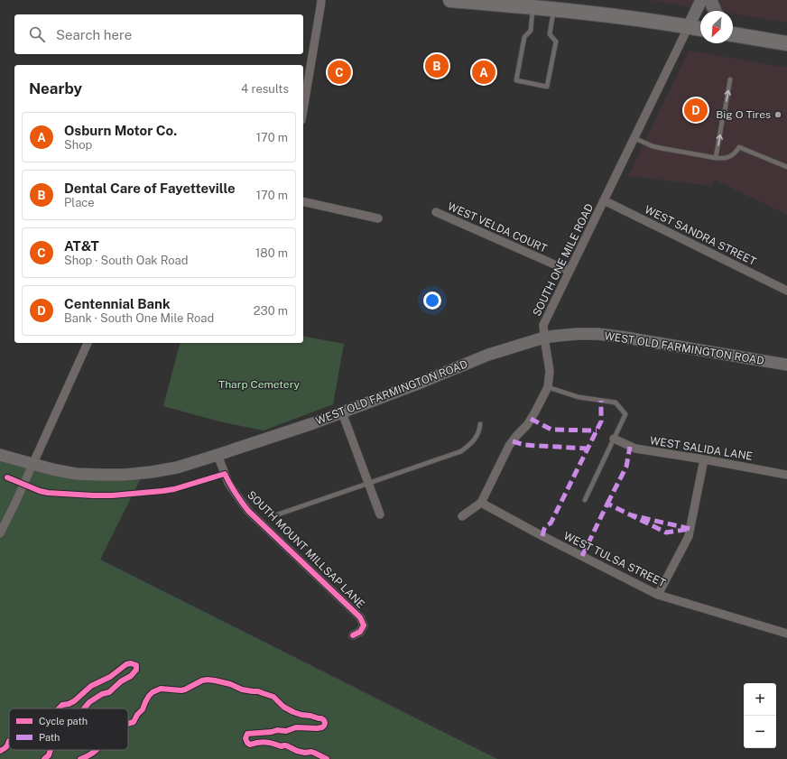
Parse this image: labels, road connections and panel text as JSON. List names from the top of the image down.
{
  "streets": {
    "street": [
      "WEST VELDA COURT",
      "WEST SANDRA STREET",
      "SOUTH ONE MILE ROAD",
      "WEST OLD FARMINGTON ROAD",
      "WEST SALIDA LANE",
      "SOUTH MOUNT MILLSAP LANE",
      "WEST TULSA STREET"
    ]
  },
  "crossings": [
    ["WEST VELDA COURT", "SOUTH ONE MILE ROAD"],
    ["WEST SANDRA STREET", "SOUTH ONE MILE ROAD"],
    ["SOUTH ONE MILE ROAD", "WEST OLD FARMINGTON ROAD"],
    ["SOUTH ONE MILE ROAD", "WEST TULSA STREET"],
    ["WEST OLD FARMINGTON ROAD", "SOUTH MOUNT MILLSAP LANE"]
  ],
  "parks": ["Tharp Cemetery"],
  "places": ["Big O Tires"],
  "legend": ["Cycle path", "Path"],
  "north": "bottom left",
  "page": {
    "search": "Search here",
    "pins": [
      "B",
      "A",
      "C",
      "D"
    ],
    "heading": ["Nearby", "4 results"],
    "list": [
      {
        "mark": "A",
        "name": "Osburn Motor Co.",
        "note": "Shop",
        "value": "170 m"
      },
      {
        "mark": "B",
        "name": "Dental Care of Fayetteville",
        "note": "Place",
        "value": "170 m"
      },
      {
        "mark": "C",
        "name": "AT&T",
        "note": "Shop · South Oak Road",
        "value": "180 m"
      },
      {
        "mark": "D",
        "name": "Centennial Bank",
        "note": "Bank · South One Mile Road",
        "value": "230 m"
      }
    ],
    "map_buttons": ["+", "−"]
  }
}
